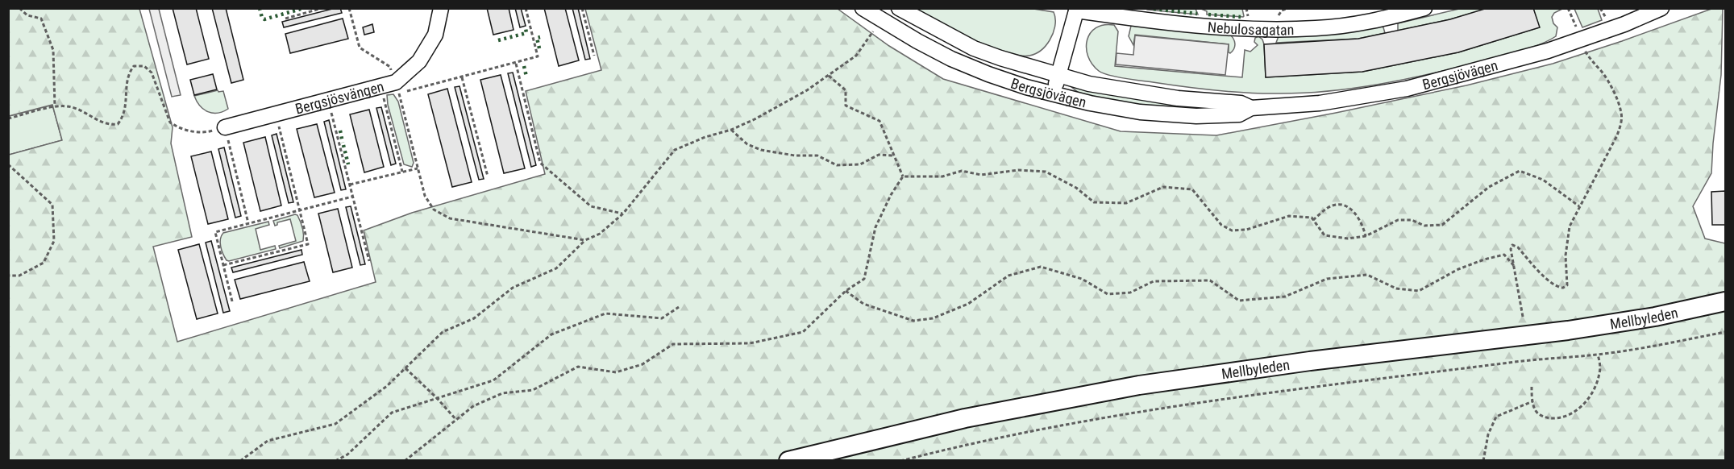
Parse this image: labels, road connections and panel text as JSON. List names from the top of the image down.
{
  "streets": {
    "main road": ["Mellbyleden"],
    "street": ["Nebulosagatan", "Bergsjövägen", "Bergsjösvängen"]
  }
}
